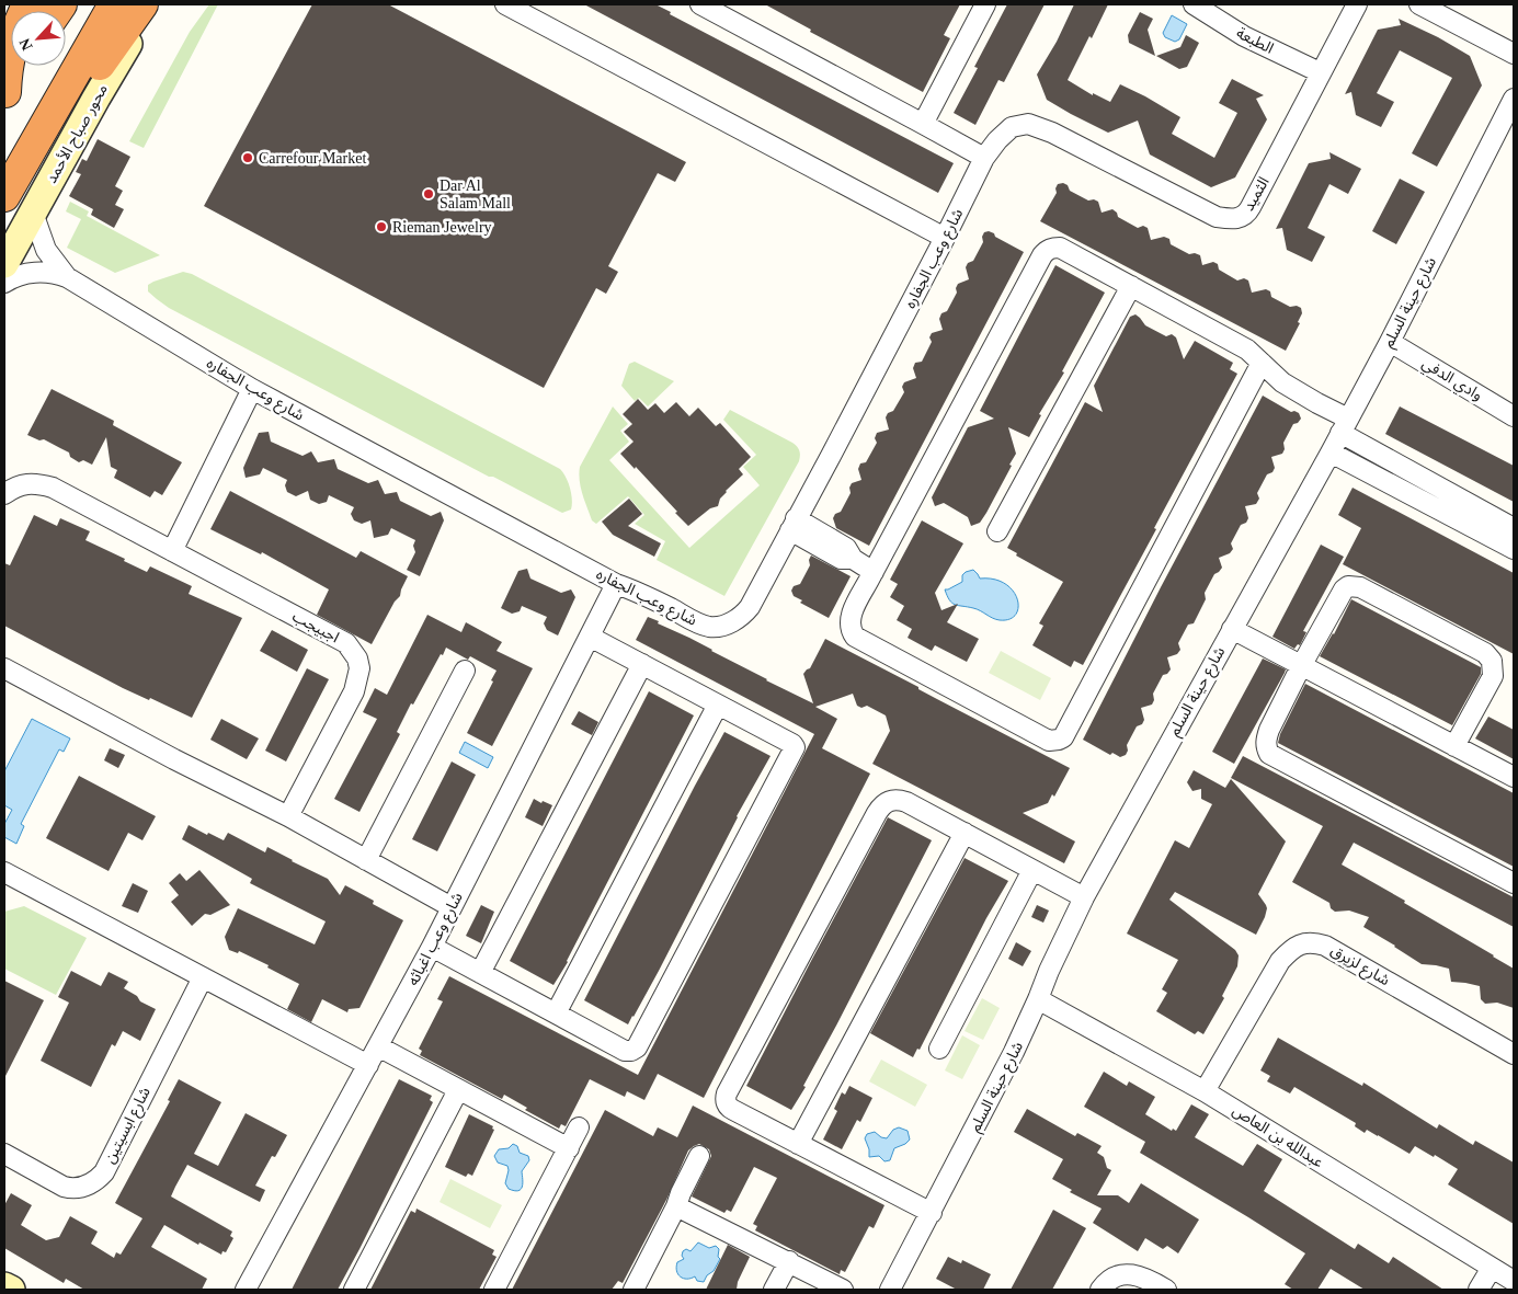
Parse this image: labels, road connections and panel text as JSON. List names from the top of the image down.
{
  "streets": {
    "highway": ["محور صباح الأحمد"],
    "street": [
      "الطبعة",
      "الثميد",
      "شارع وعب الجفاره",
      "شارع حينة السلم",
      "وادي الدفي",
      "اجبيجب",
      "شارع وعب اغباثه",
      "شارع لزيرق",
      "شارع ابسيتين",
      "عبدالله بن العاص"
    ]
  },
  "crossings": [
    ["الطبعة", "الثميد"],
    ["محور صباح الأحمد", "شارع وعب الجفاره"],
    ["الثميد", "شارع وعب الجفاره"],
    ["شارع وعب الجفاره", "شارع وعب اغباثه"],
    ["شارع حينة السلم", "وادي الدفي"],
    ["شارع حينة السلم", "عبدالله بن العاص"],
    ["شارع لزيرق", "عبدالله بن العاص"]
  ],
  "places": ["Carrefour Market", "Dar Al Salam Mall", "Rieman Jewelry"],
  "north": "bottom left"
}
